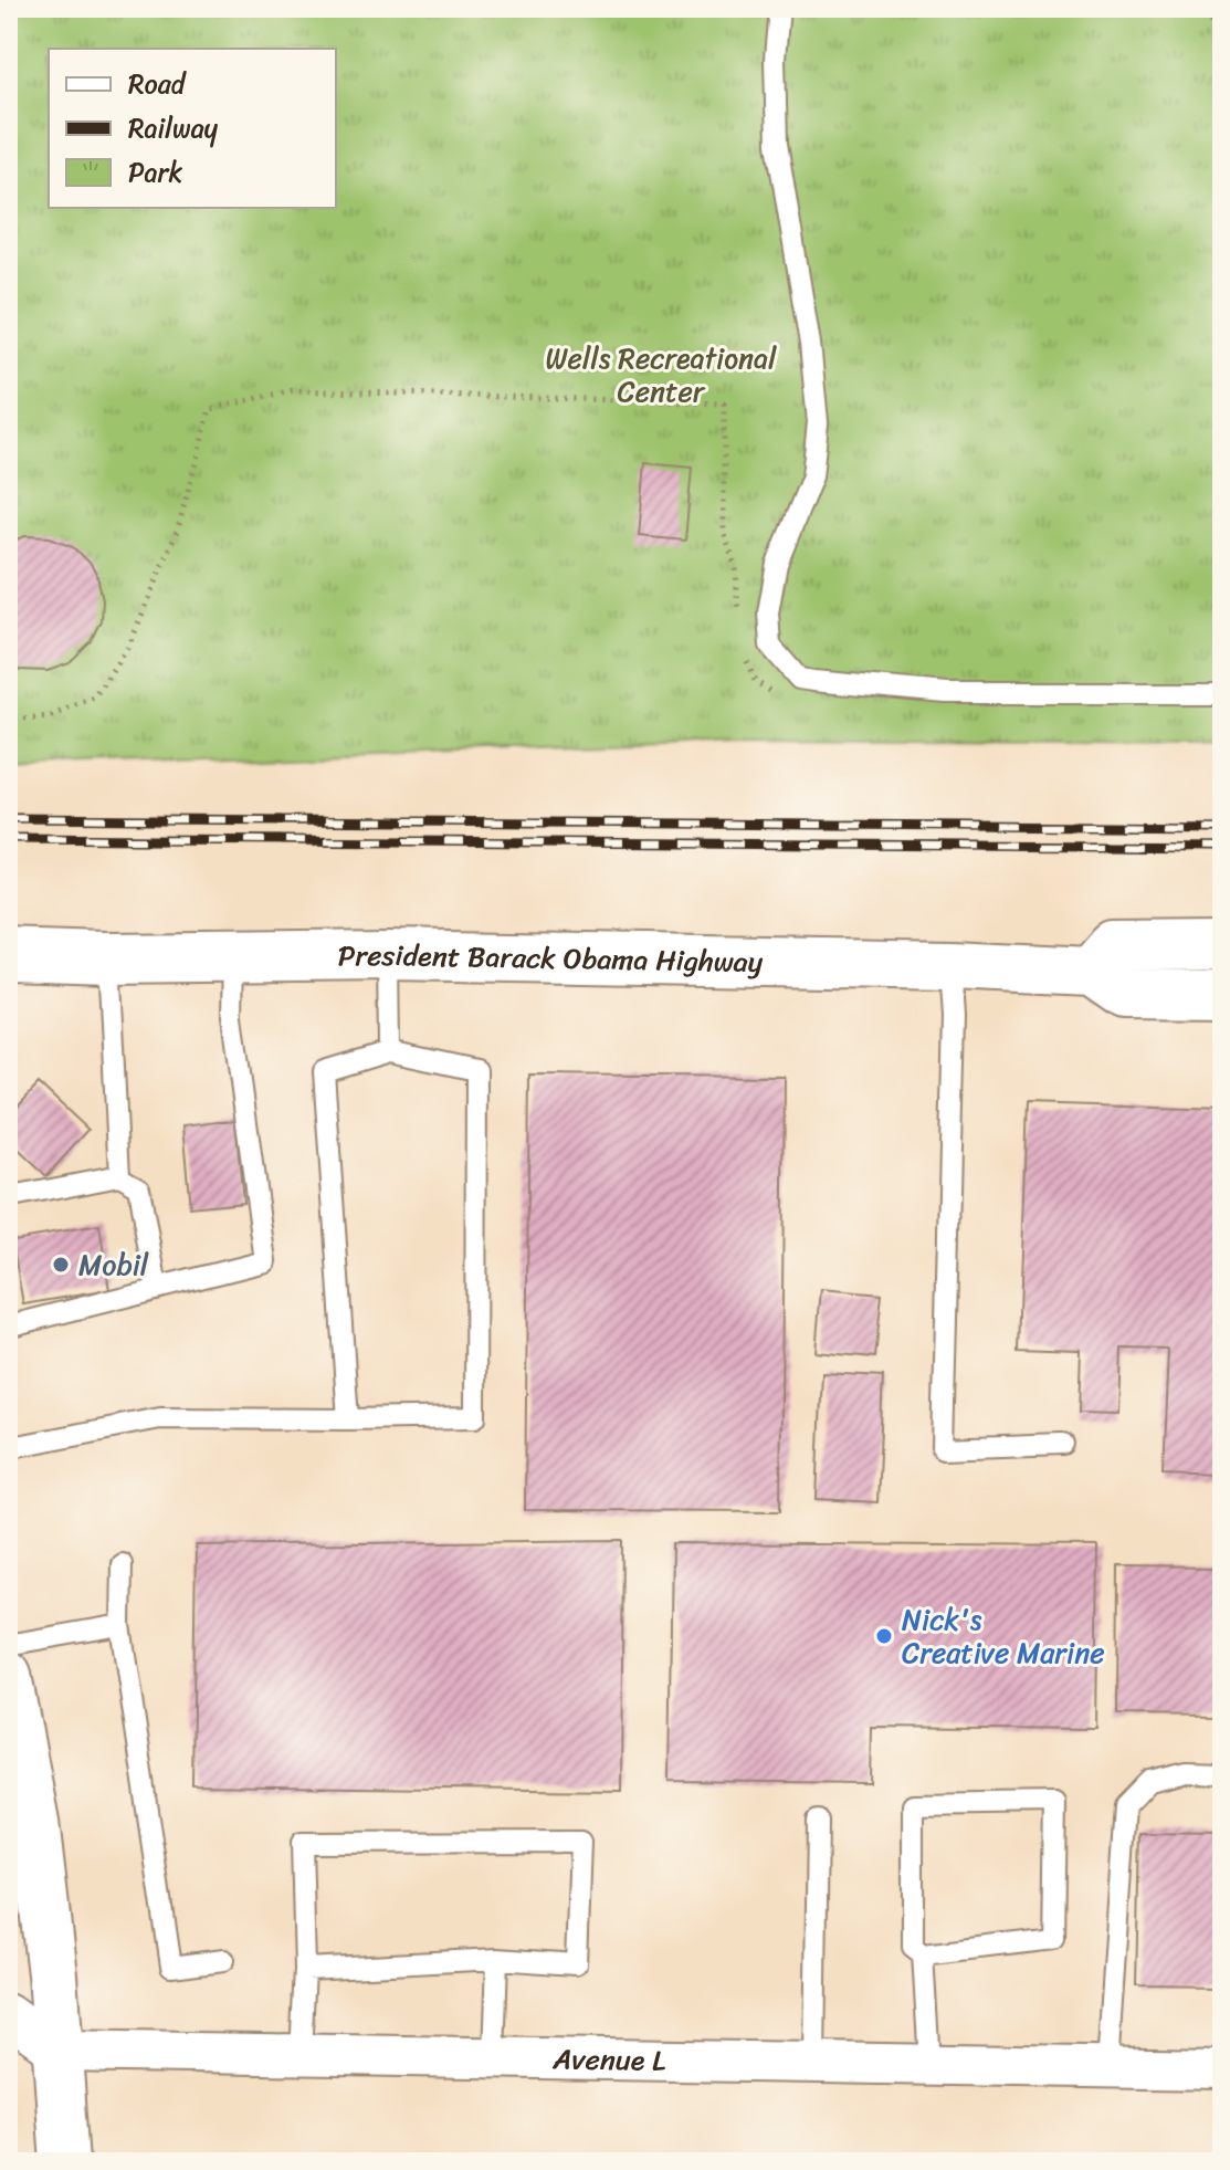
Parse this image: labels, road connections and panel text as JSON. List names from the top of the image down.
{
  "streets": {
    "main road": ["President Barack Obama Highway"],
    "street": ["Avenue L"]
  },
  "parks": ["Wells Recreational Center"],
  "places": ["Mobil", "Nick's Creative Marine"],
  "legend": ["Road", "Railway", "Park"]
}
